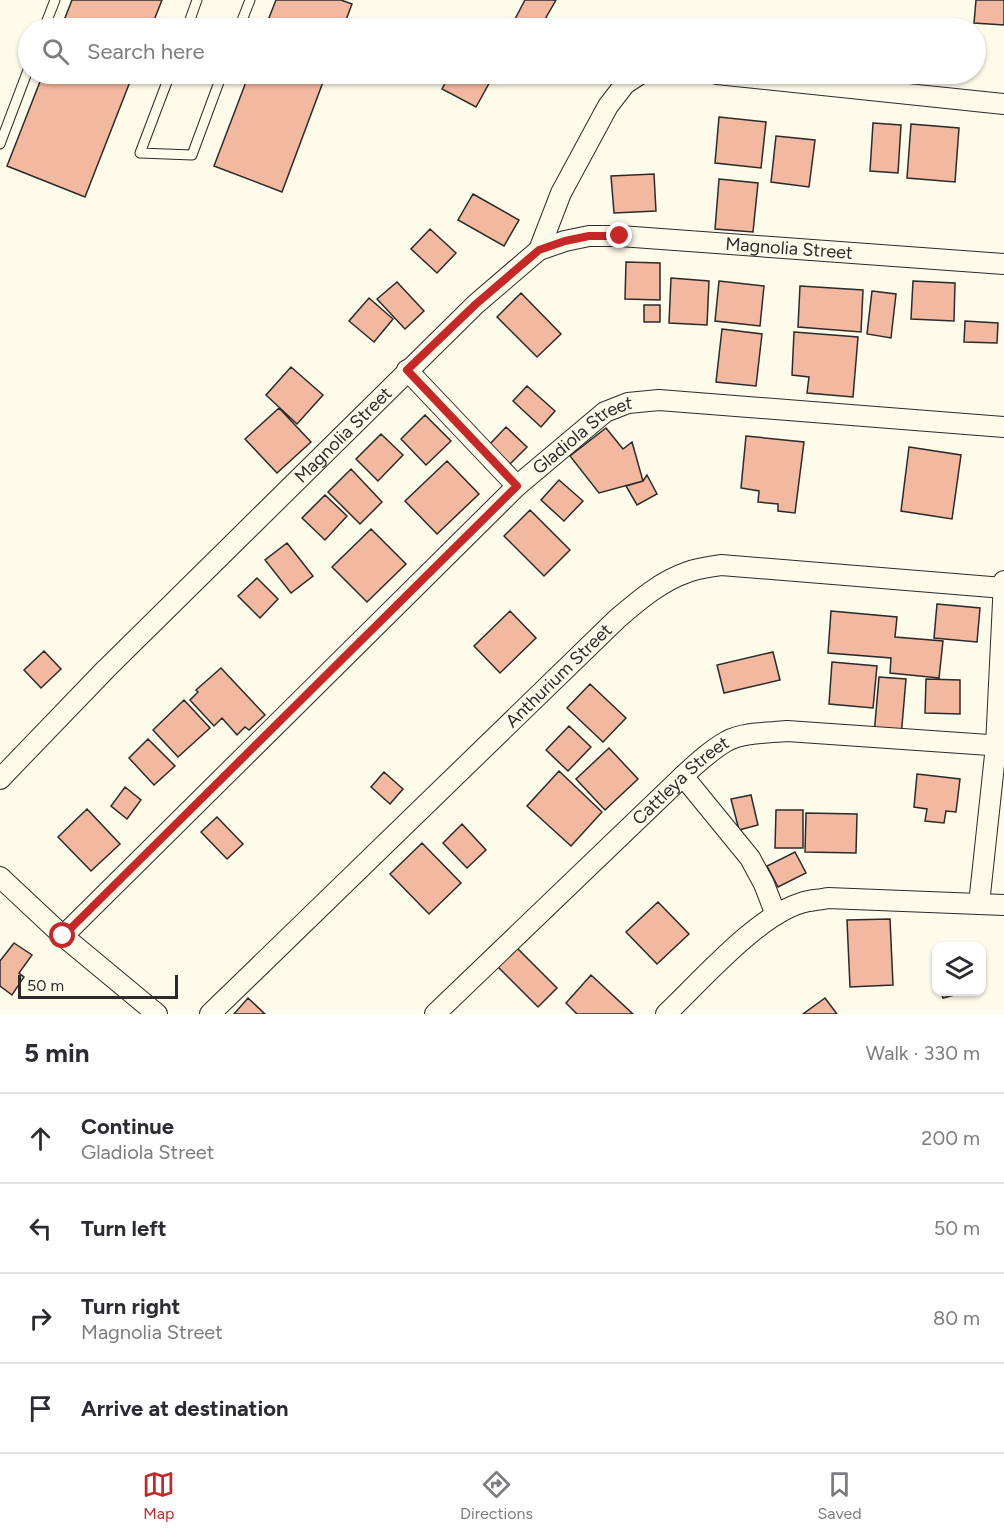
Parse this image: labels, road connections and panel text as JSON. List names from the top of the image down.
{
  "streets": {
    "street": [
      "Magnolia Street",
      "Gladiola Street",
      "Anthurium Street",
      "Cattleya Street"
    ]
  },
  "scale_bar": "50 m",
  "page": {
    "search": "Search here",
    "scale": "50 m",
    "heading": ["5 min", "Walk · 330 m"],
    "list": [
      ["Continue", "Gladiola Street", "200 m"],
      ["Turn left", "50 m"],
      ["Turn right", "Magnolia Street", "80 m"],
      "Arrive at destination"
    ],
    "nav": ["Map", "Directions", "Saved"]
  }
}
